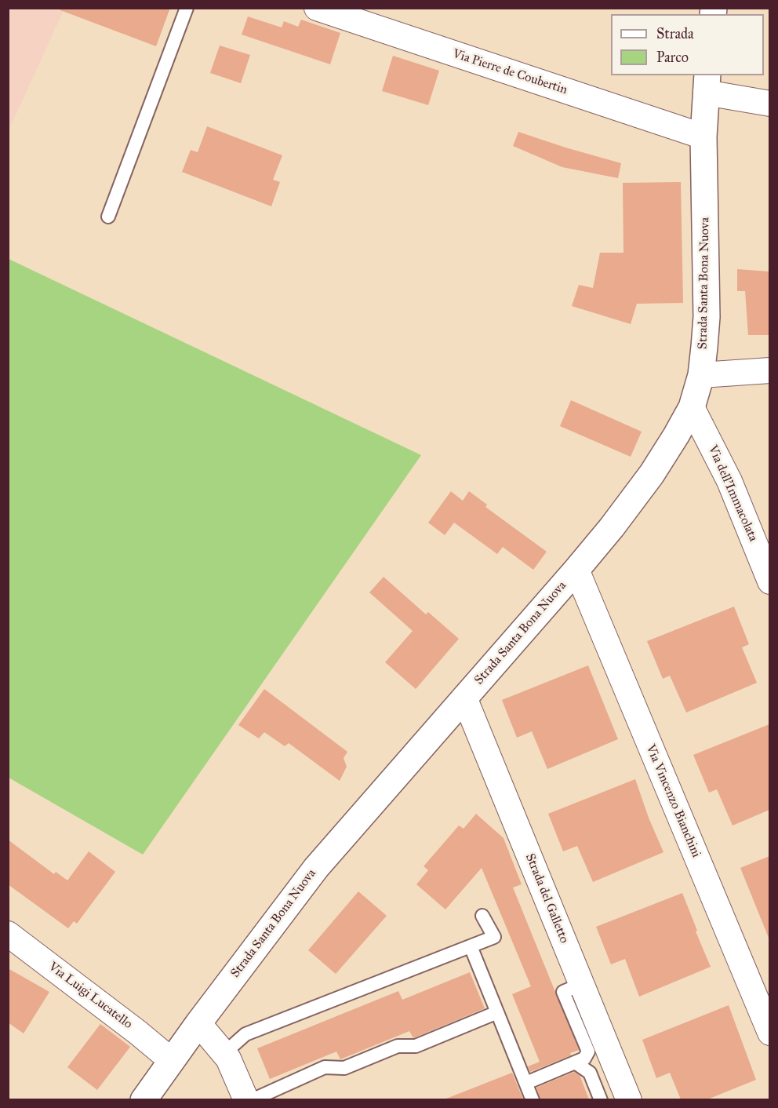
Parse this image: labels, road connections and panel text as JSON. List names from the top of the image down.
{
  "streets": {
    "street": [
      "Via Pierre de Coubertin",
      "Strada Santa Bona Nuova",
      "Via dell'Immacolata",
      "Via Vincenzo Bianchini",
      "Strada del Galletto",
      "Via Luigi Lucatello"
    ]
  },
  "crossings": [
    ["Via Pierre de Coubertin", "Strada Santa Bona Nuova"],
    ["Strada Santa Bona Nuova", "Via dell'Immacolata"],
    ["Strada Santa Bona Nuova", "Via Vincenzo Bianchini"],
    ["Strada Santa Bona Nuova", "Strada del Galletto"],
    ["Strada Santa Bona Nuova", "Via Luigi Lucatello"]
  ],
  "legend": ["Strada", "Parco"]
}
